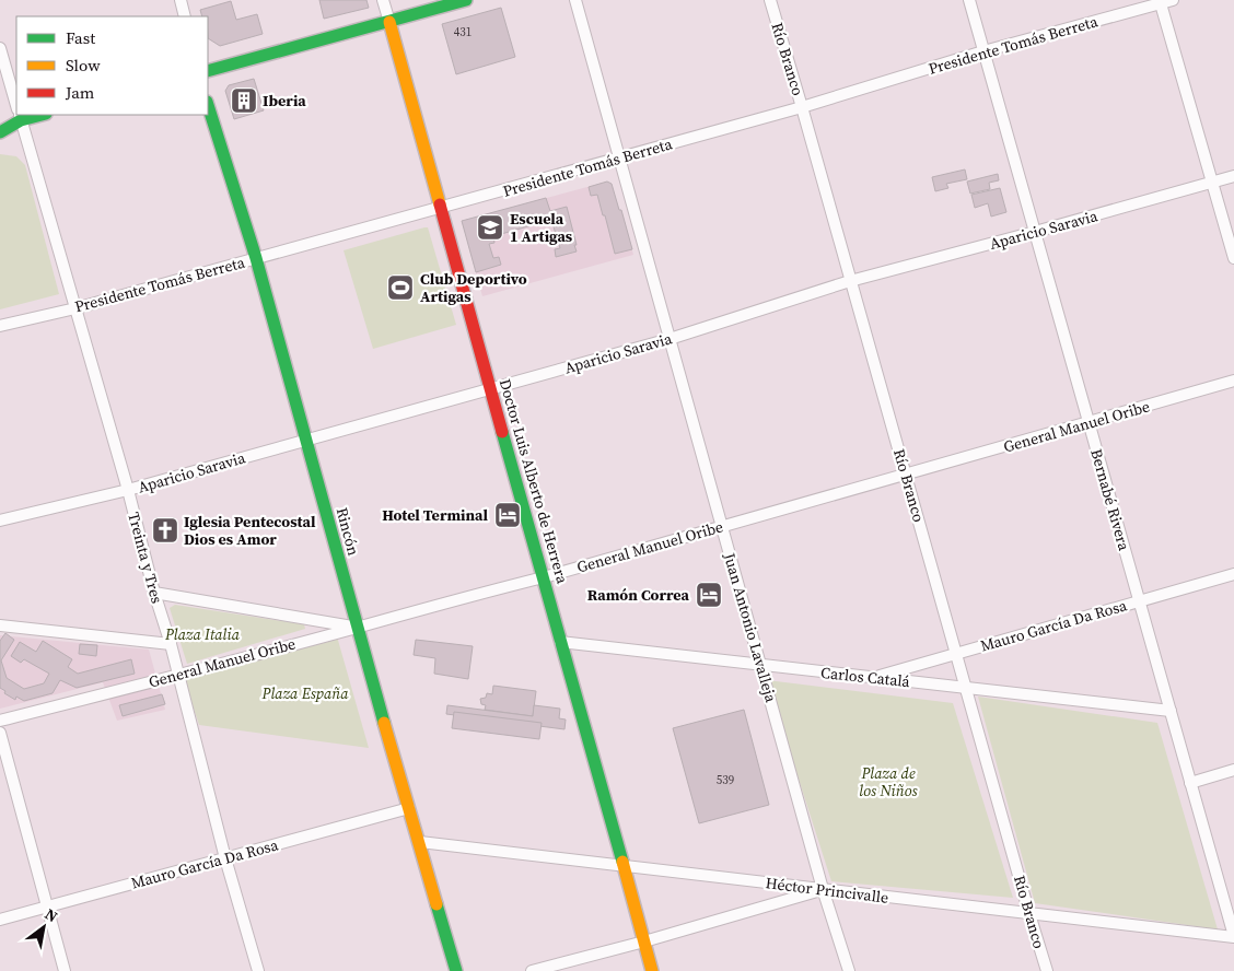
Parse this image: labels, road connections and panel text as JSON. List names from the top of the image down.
{
  "streets": {
    "main road": ["Doctor Luis Alberto de Herrera", "Rincón"],
    "street": [
      "Presidente Tomás Berreta",
      "Río Branco",
      "Aparicio Saravia",
      "General Manuel Oribe",
      "Bernabé Rivera",
      "Treinta y Tres",
      "Mauro García Da Rosa",
      "Juan Antonio Lavalleja",
      "Carlos Catalá",
      "Héctor Princivalle"
    ]
  },
  "crossings": [
    ["Presidente Tomás Berreta", "Río Branco"],
    ["Presidente Tomás Berreta", "Doctor Luis Alberto de Herrera"],
    ["Presidente Tomás Berreta", "Bernabé Rivera"],
    ["Presidente Tomás Berreta", "Rincón"],
    ["Presidente Tomás Berreta", "Treinta y Tres"],
    ["Presidente Tomás Berreta", "Juan Antonio Lavalleja"],
    ["Río Branco", "Aparicio Saravia"],
    ["Río Branco", "General Manuel Oribe"],
    ["Río Branco", "Mauro García Da Rosa"],
    ["Río Branco", "Carlos Catalá"],
    ["Río Branco", "Héctor Princivalle"],
    ["Aparicio Saravia", "Doctor Luis Alberto de Herrera"],
    ["Aparicio Saravia", "Bernabé Rivera"],
    ["Aparicio Saravia", "Rincón"],
    ["Aparicio Saravia", "Treinta y Tres"],
    ["Aparicio Saravia", "Juan Antonio Lavalleja"],
    ["General Manuel Oribe", "Doctor Luis Alberto de Herrera"],
    ["General Manuel Oribe", "Bernabé Rivera"],
    ["General Manuel Oribe", "Rincón"],
    ["General Manuel Oribe", "Treinta y Tres"],
    ["General Manuel Oribe", "Juan Antonio Lavalleja"],
    ["Doctor Luis Alberto de Herrera", "Carlos Catalá"],
    ["Doctor Luis Alberto de Herrera", "Héctor Princivalle"],
    ["Bernabé Rivera", "Mauro García Da Rosa"],
    ["Bernabé Rivera", "Carlos Catalá"],
    ["Bernabé Rivera", "Héctor Princivalle"],
    ["Rincón", "Mauro García Da Rosa"],
    ["Rincón", "Héctor Princivalle"],
    ["Treinta y Tres", "Mauro García Da Rosa"],
    ["Mauro García Da Rosa", "Carlos Catalá"],
    ["Juan Antonio Lavalleja", "Carlos Catalá"],
    ["Juan Antonio Lavalleja", "Héctor Princivalle"]
  ],
  "parks": ["Plaza Italia", "Plaza España", "Plaza de los Niños"],
  "places": {
    "building": ["Iberia"],
    "school or university": ["Escuela 1 Artigas"],
    "sports": ["Club Deportivo Artigas"],
    "hotel": ["Hotel Terminal", "Ramón Correa"],
    "church": ["Iglesia Pentecostal Dios es Amor"]
  },
  "house_numbers": ["431", "539"],
  "legend": ["Fast", "Slow", "Jam"],
  "north": "top right"
}
